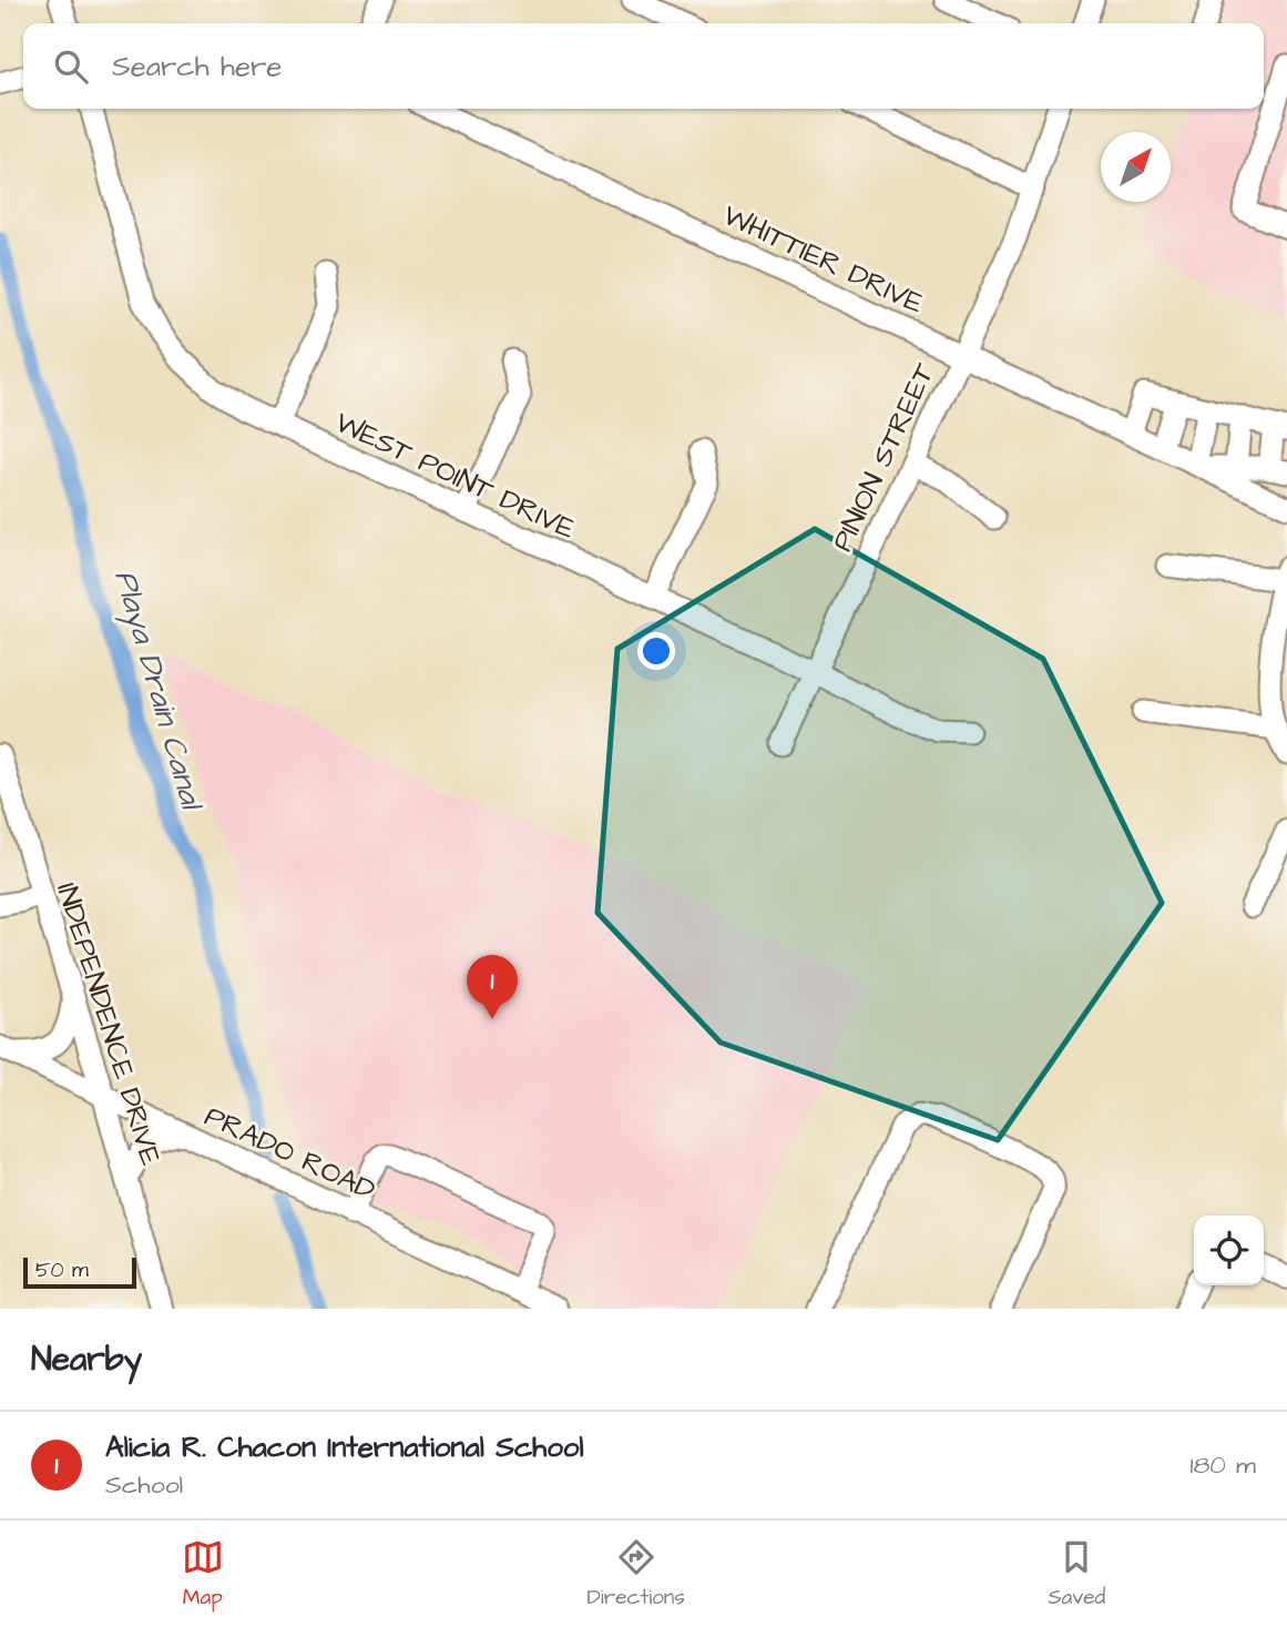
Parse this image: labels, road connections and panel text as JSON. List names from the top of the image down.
{
  "streets": {
    "street": [
      "WHITTIER DRIVE",
      "PINION STREET",
      "WEST POINT DRIVE",
      "INDEPENDENCE DRIVE",
      "PRADO ROAD"
    ]
  },
  "crossings": [
    ["WHITTIER DRIVE", "PINION STREET"],
    ["PINION STREET", "WEST POINT DRIVE"],
    ["INDEPENDENCE DRIVE", "PRADO ROAD"]
  ],
  "water": ["Playa Drain Canal"],
  "scale_bar": "50 m",
  "north": "top right",
  "page": {
    "search": "Search here",
    "pins": "1",
    "scale": "50 m",
    "heading": "Nearby",
    "list": [
      {
        "mark": "1",
        "name": "Alicia R. Chacon International School",
        "note": "School",
        "value": "180 m"
      }
    ],
    "nav": ["Map", "Directions", "Saved"]
  }
}
